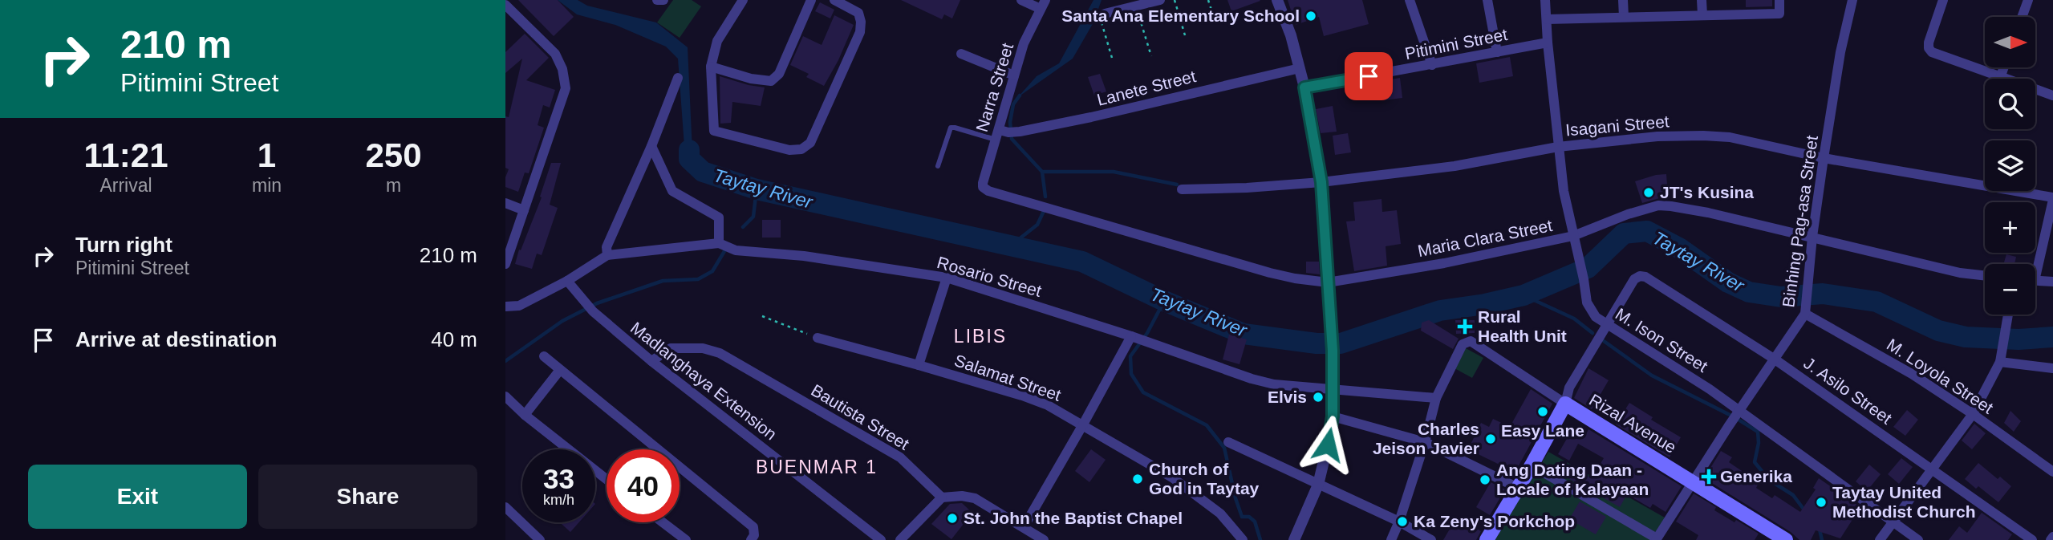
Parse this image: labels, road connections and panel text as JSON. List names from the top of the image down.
{
  "streets": {
    "main road": ["Rizal Avenue"],
    "street": [
      "Pitimini Street",
      "Narra Street",
      "Lanete Street",
      "Isagani Street",
      "Binhing Pag-asa Street",
      "Maria Clara Street",
      "Rosario Street",
      "M. Ison Street",
      "M. Loyola Street",
      "Salamat Street",
      "Madlanghaya Extension",
      "J. Asilo Street",
      "Bautista Street"
    ]
  },
  "crossings": [
    ["Pitimini Street", "M. Ison Street"],
    ["Narra Street", "Lanete Street"],
    ["Narra Street", "Maria Clara Street"],
    ["Isagani Street", "Binhing Pag-asa Street"],
    ["Isagani Street", "M. Ison Street"],
    ["Binhing Pag-asa Street", "Maria Clara Street"],
    ["Binhing Pag-asa Street", "M. Ison Street"],
    ["Binhing Pag-asa Street", "M. Loyola Street"],
    ["Binhing Pag-asa Street", "J. Asilo Street"],
    ["Binhing Pag-asa Street", "Rizal Avenue"],
    ["Maria Clara Street", "M. Ison Street"],
    ["Rosario Street", "Madlanghaya Extension"],
    ["M. Ison Street", "J. Asilo Street"],
    ["Madlanghaya Extension", "Bautista Street"]
  ],
  "districts": ["LIBIS", "BUENMAR 1"],
  "water": ["Taytay River"],
  "places": {
    "other": [
      "Santa Ana Elementary School",
      "JT's Kusina",
      "Elvis",
      "Easy Lane",
      "Charles Jeison Javier",
      "Church of God in Taytay",
      "Ang Dating Daan - Locale of Kalayaan",
      "Taytay United Methodist Church",
      "St. John the Baptist Chapel",
      "Ka Zeny's Porkchop"
    ],
    "health": ["Rural Health Unit", "Generika"]
  },
  "north": "right",
  "page": {
    "turn": ["210 m", "Pitimini Street"],
    "map_buttons": ["+", "−"],
    "eta": [
      "11:21",
      "Arrival",
      "1",
      "min",
      "250",
      "m"
    ],
    "list": [
      {
        "name": "Turn right",
        "note": "Pitimini Street",
        "value": "210 m"
      },
      {
        "name": "Arrive at destination",
        "value": "40 m"
      }
    ],
    "speed": "33 km/h",
    "limit": "40",
    "buttons": ["Exit", "Share"]
  }
}
